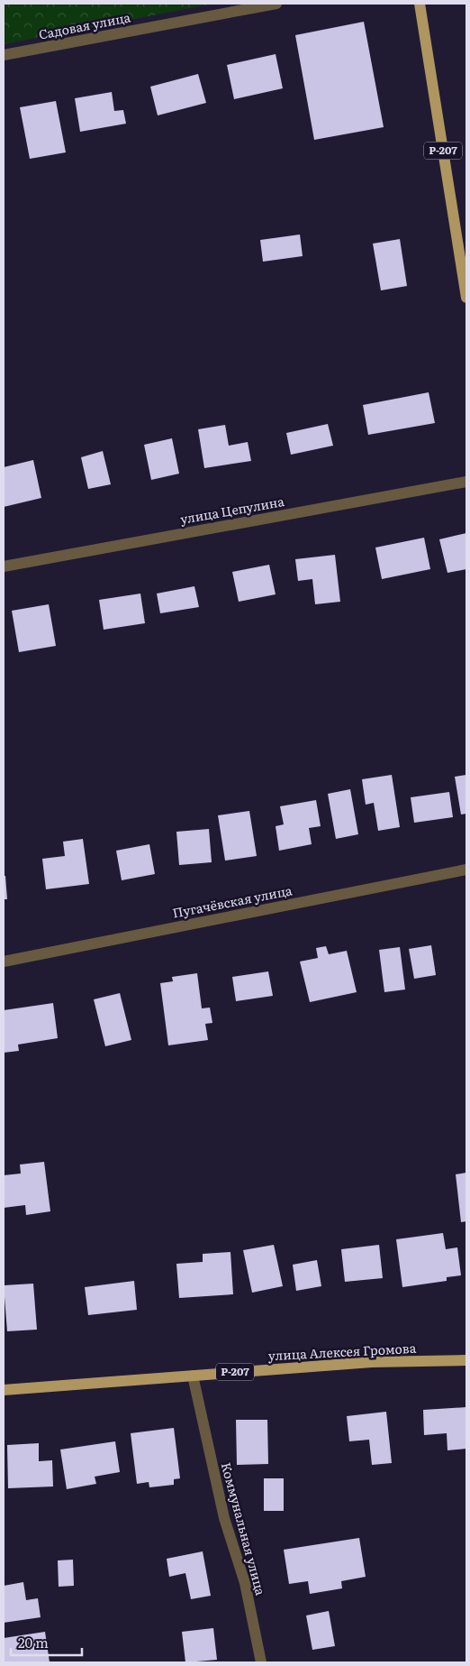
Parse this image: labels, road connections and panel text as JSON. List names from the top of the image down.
{
  "streets": {
    "main road": ["Р-207", "улица Алексея Громова"],
    "street": [
      "Садовая улица",
      "улица Цепулина",
      "Пугачёвская улица",
      "Коммунальная улица"
    ]
  },
  "crossings": [
    ["улица Алексея Громова", "Коммунальная улица"]
  ],
  "scale_bar": "20 m"
}
